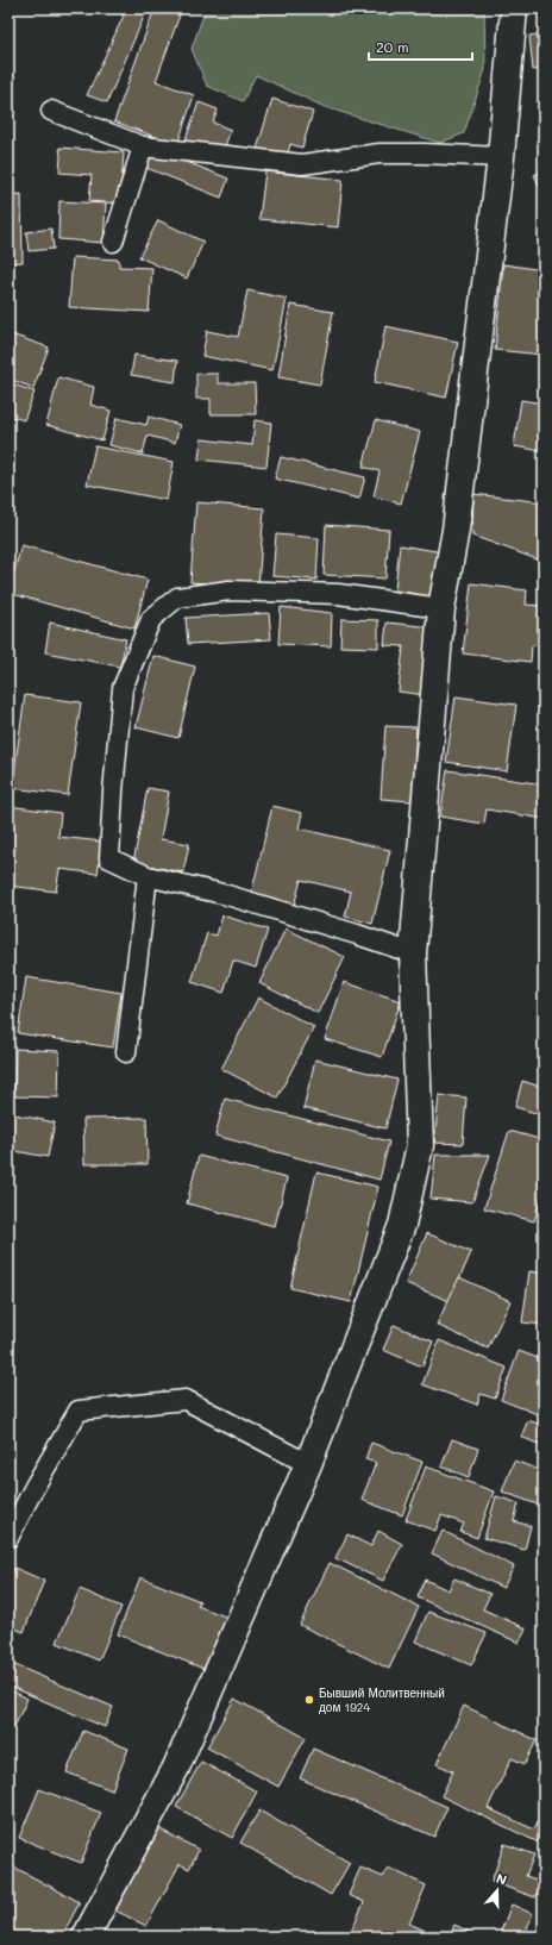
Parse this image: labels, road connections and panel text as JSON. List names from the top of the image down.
{
  "places": ["Бывший Молитвенный дом 1924"],
  "scale_bar": "20 m",
  "north": "top"
}
